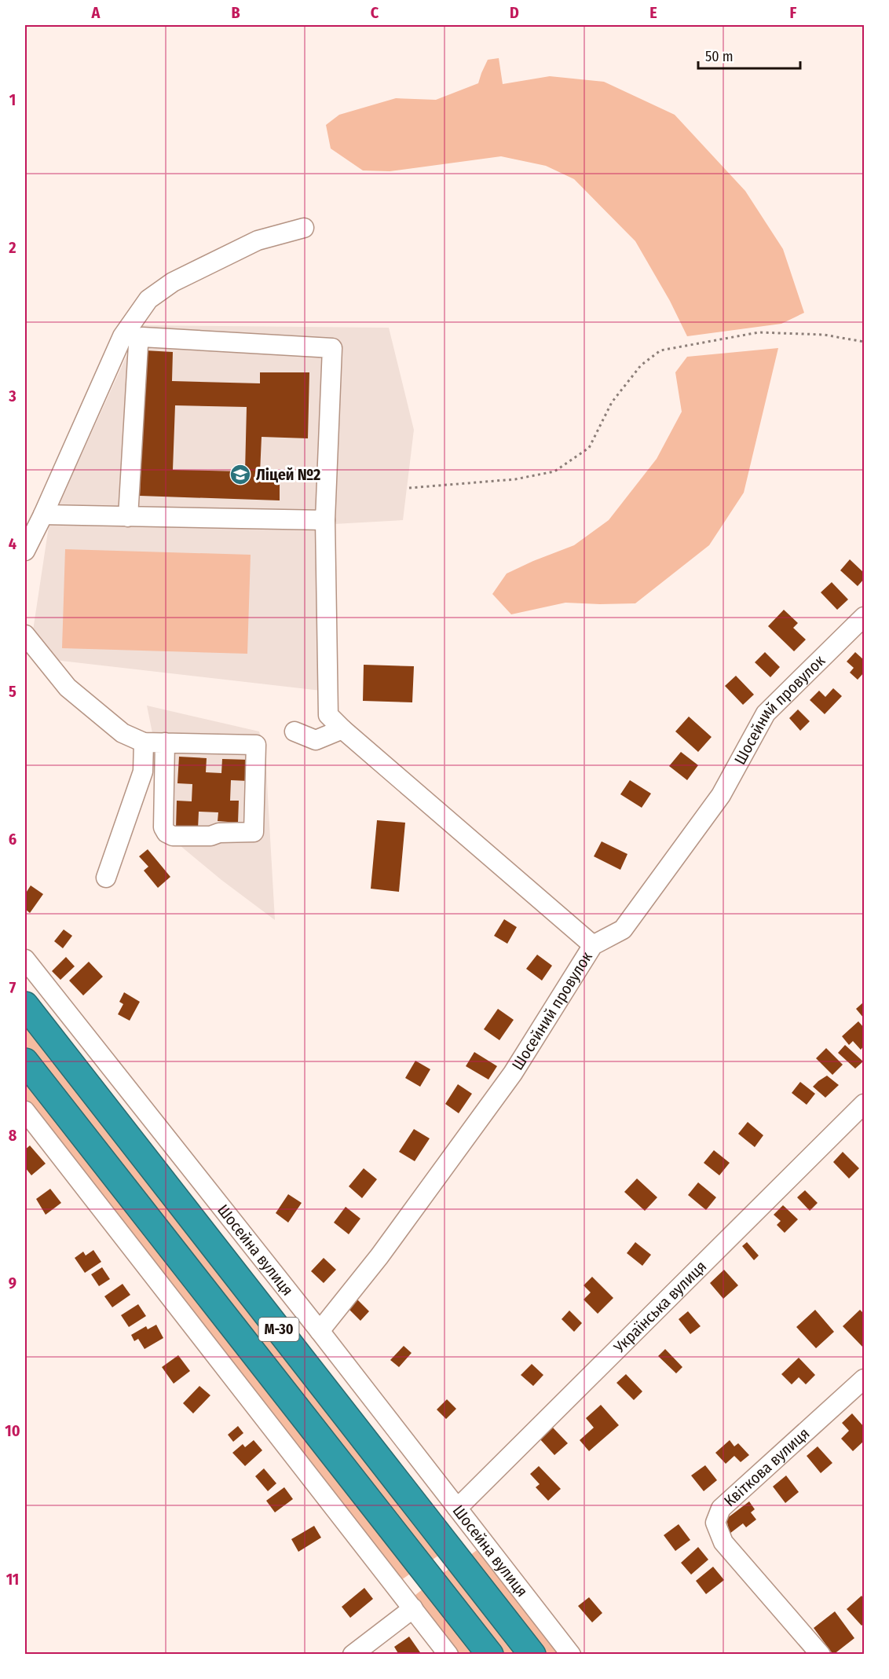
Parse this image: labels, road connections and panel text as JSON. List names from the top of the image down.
{
  "streets": {
    "highway": ["М-30"],
    "street": [
      "Шосейний провулок",
      "Шосейна вулиця",
      "Українська вулиця",
      "Квіткова вулиця"
    ]
  },
  "crossings": [
    ["Шосейний провулок", "Шосейна вулиця"],
    ["Шосейна вулиця", "Українська вулиця"]
  ],
  "places": {
    "school or university": ["Ліцей №2"]
  },
  "scale_bar": "50 m",
  "grid": {
    "columns": [
      "A",
      "B",
      "C",
      "D",
      "E",
      "F"
    ],
    "rows": [
      "1",
      "2",
      "3",
      "4",
      "5",
      "6",
      "7",
      "8",
      "9",
      "10",
      "11"
    ]
  }
}
